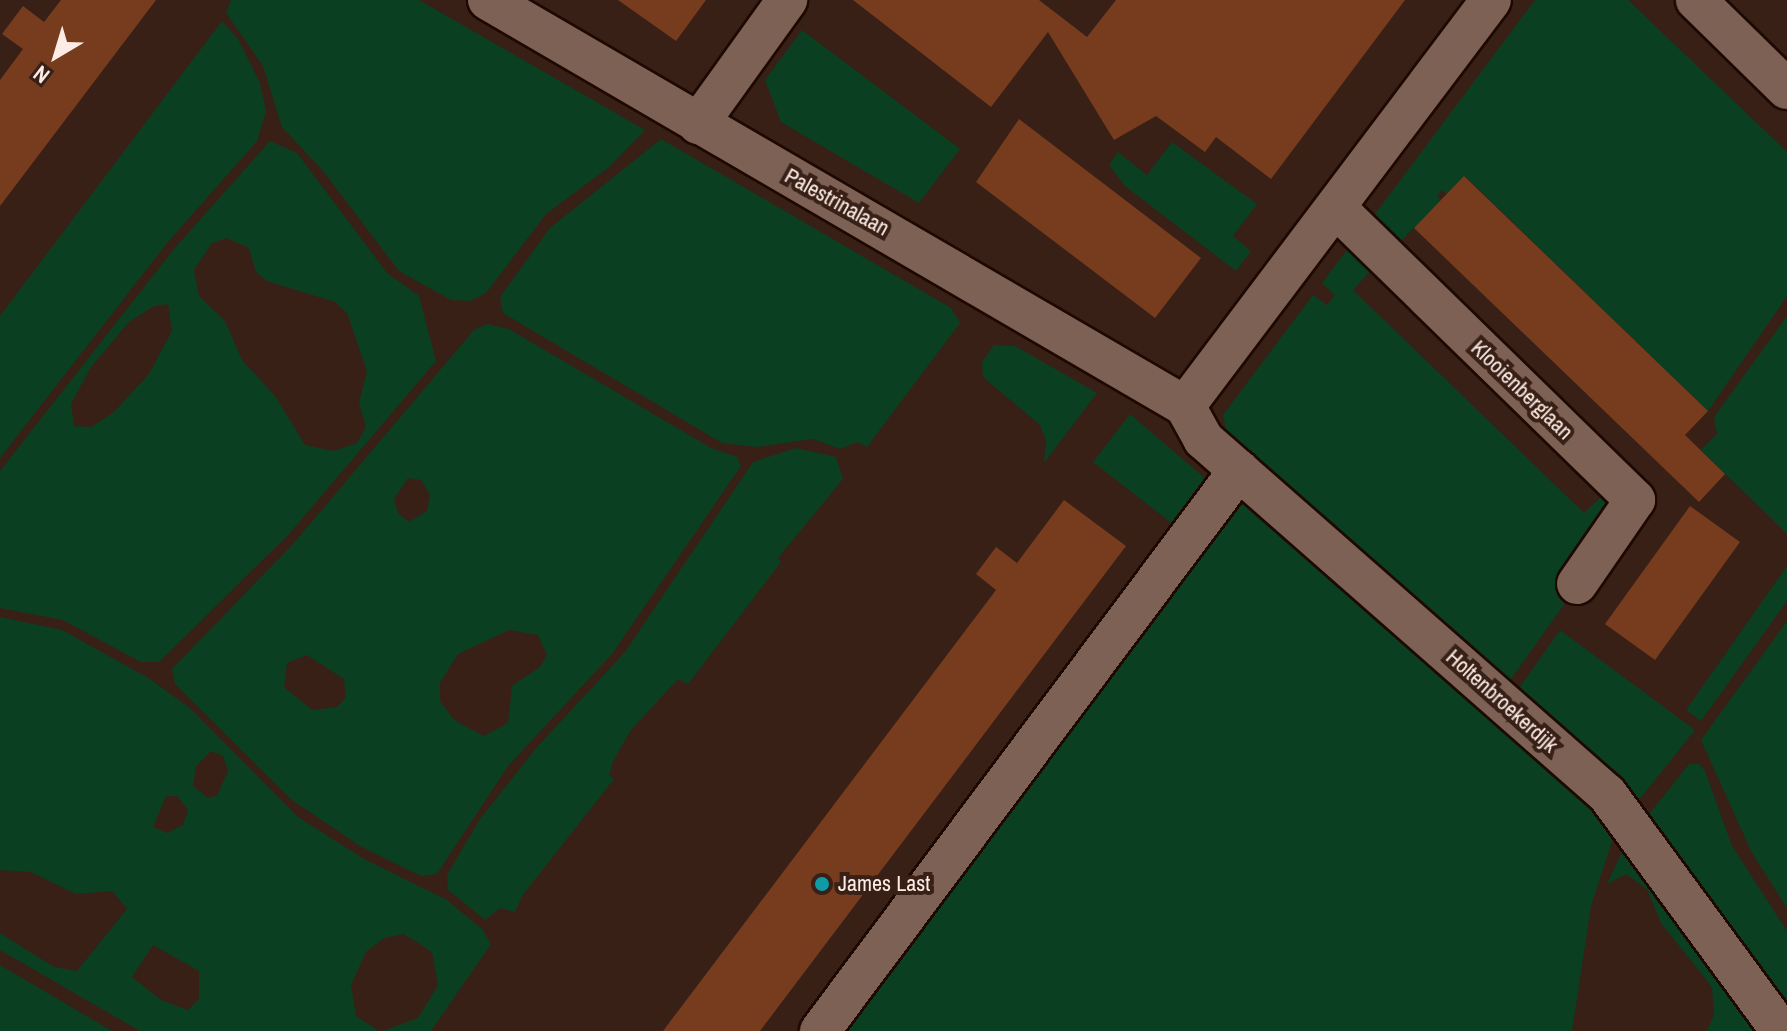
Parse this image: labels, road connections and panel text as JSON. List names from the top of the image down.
{
  "streets": {
    "street": ["Palestrinalaan", "Klooienberglaan", "Holtenbroekerdijk"]
  },
  "crossings": [
    ["Palestrinalaan", "Holtenbroekerdijk"]
  ],
  "places": ["James Last"],
  "north": "bottom left"
}
